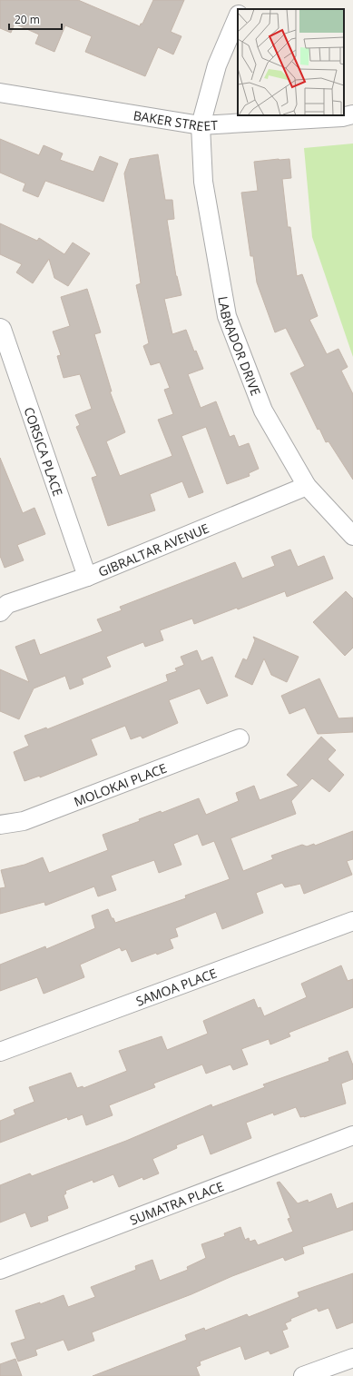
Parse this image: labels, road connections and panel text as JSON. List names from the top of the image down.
{
  "streets": {
    "street": [
      "BAKER STREET",
      "LABRADOR DRIVE",
      "CORSICA PLACE",
      "GIBRALTAR AVENUE",
      "MOLOKAI PLACE",
      "SAMOA PLACE",
      "SUMATRA PLACE"
    ]
  },
  "crossings": [
    ["BAKER STREET", "LABRADOR DRIVE"],
    ["LABRADOR DRIVE", "GIBRALTAR AVENUE"],
    ["CORSICA PLACE", "GIBRALTAR AVENUE"]
  ],
  "scale_bar": "20 m"
}
